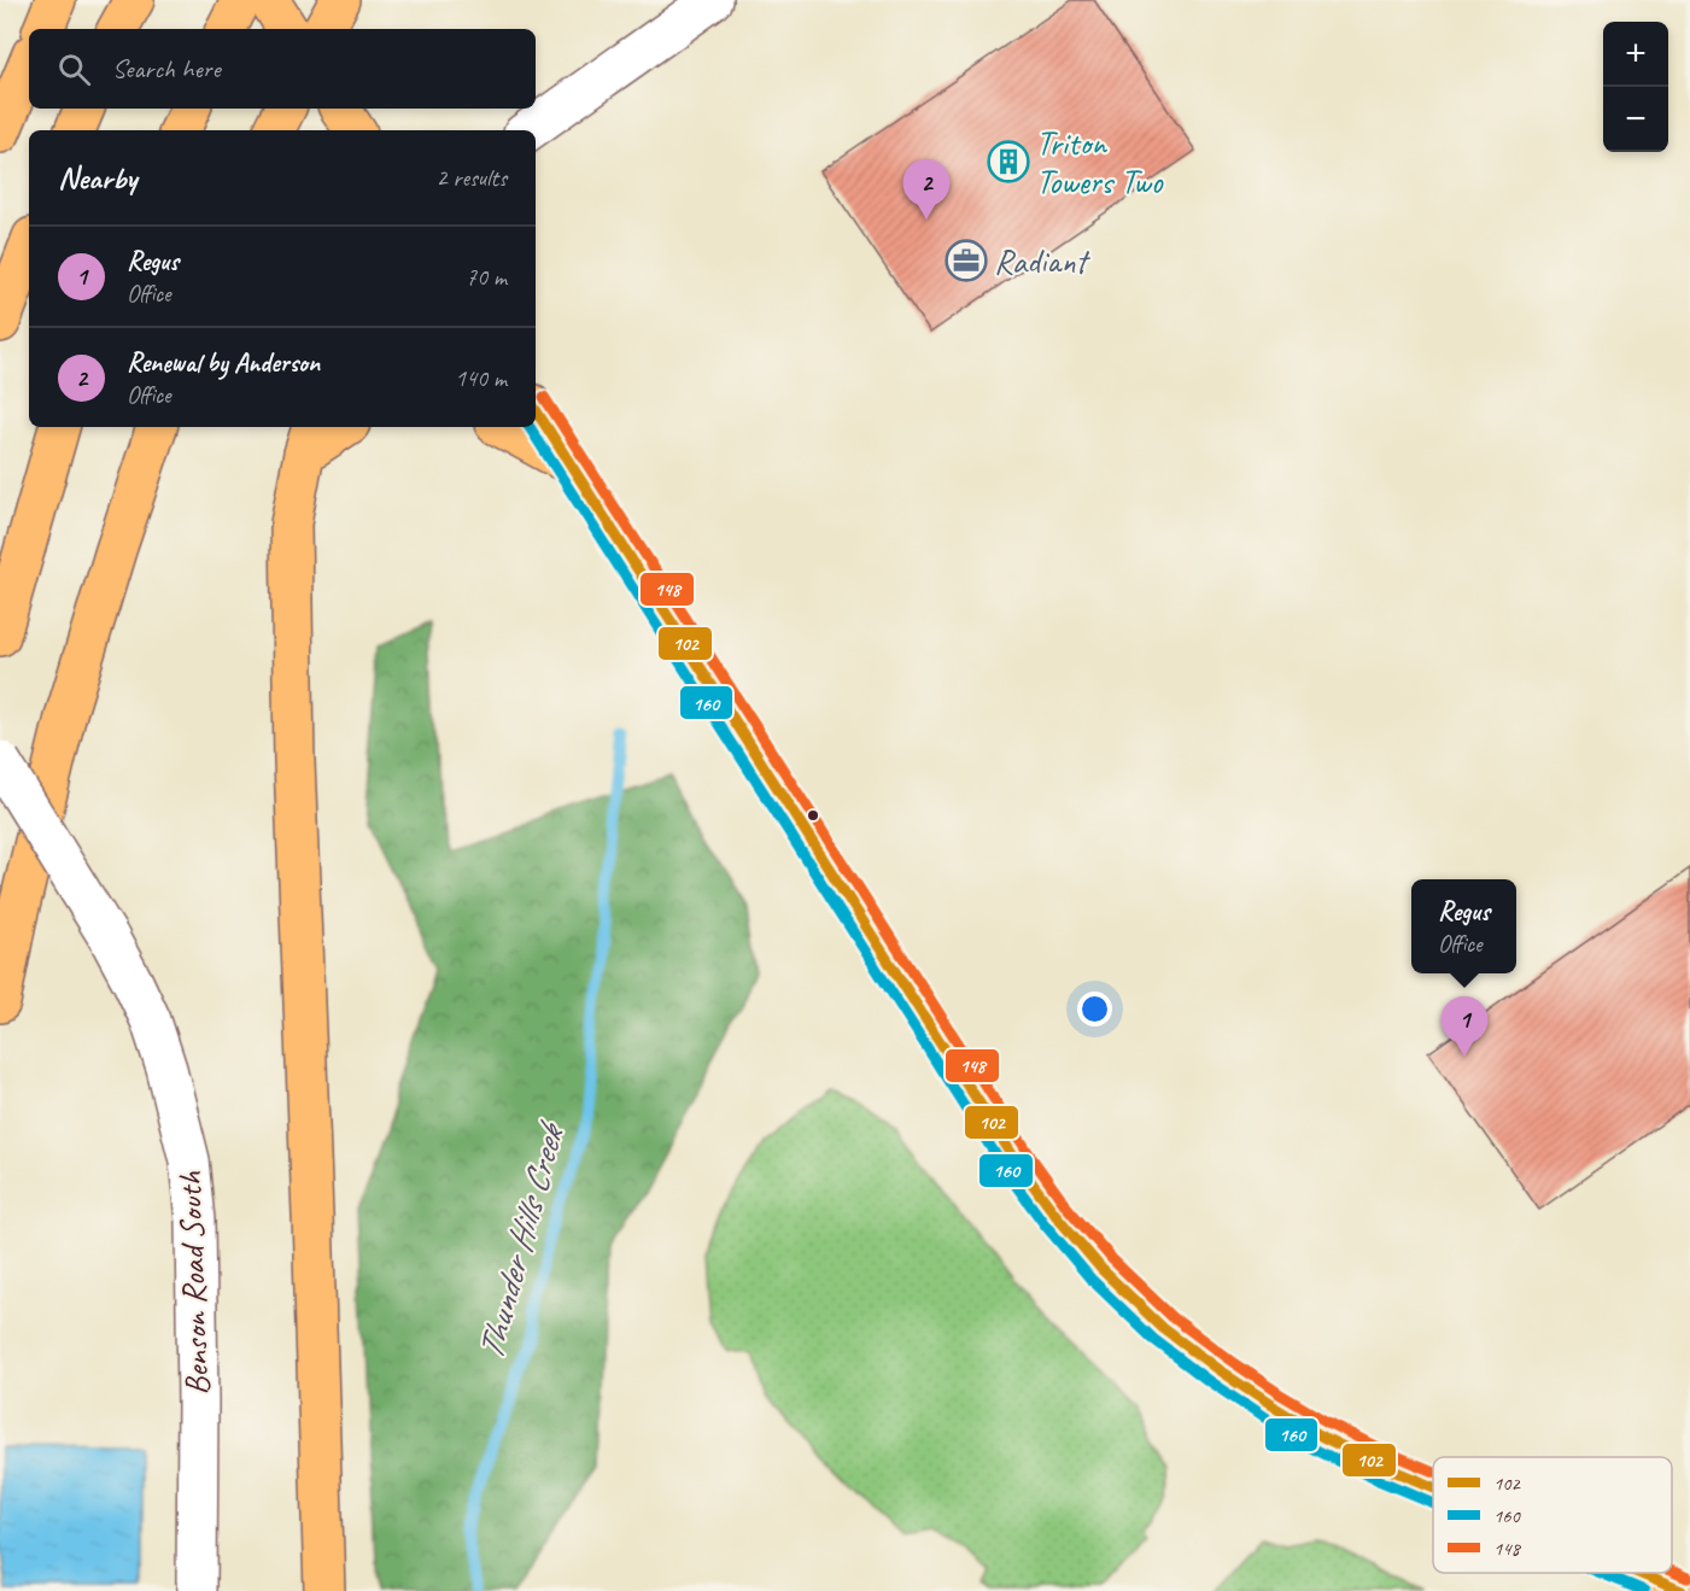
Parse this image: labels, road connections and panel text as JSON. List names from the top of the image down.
{
  "streets": {
    "street": ["Benson Road South"]
  },
  "water": ["Thunder Hills Creek"],
  "places": {
    "building": ["Triton Towers Two"],
    "office": ["Radiant"]
  },
  "lines": ["transit line 148", "transit line 102", "transit line 160"],
  "legend": ["102", "160", "148"],
  "page": {
    "map_buttons": ["+", "−"],
    "search": "Search here",
    "heading": ["Nearby", "2 results"],
    "pins": ["2", "1"],
    "list": [
      {
        "mark": "1",
        "name": "Regus",
        "note": "Office",
        "value": "70 m"
      },
      {
        "mark": "2",
        "name": "Renewal by Anderson",
        "note": "Office",
        "value": "140 m"
      }
    ],
    "popup": ["Regus", "Office"]
  }
}
